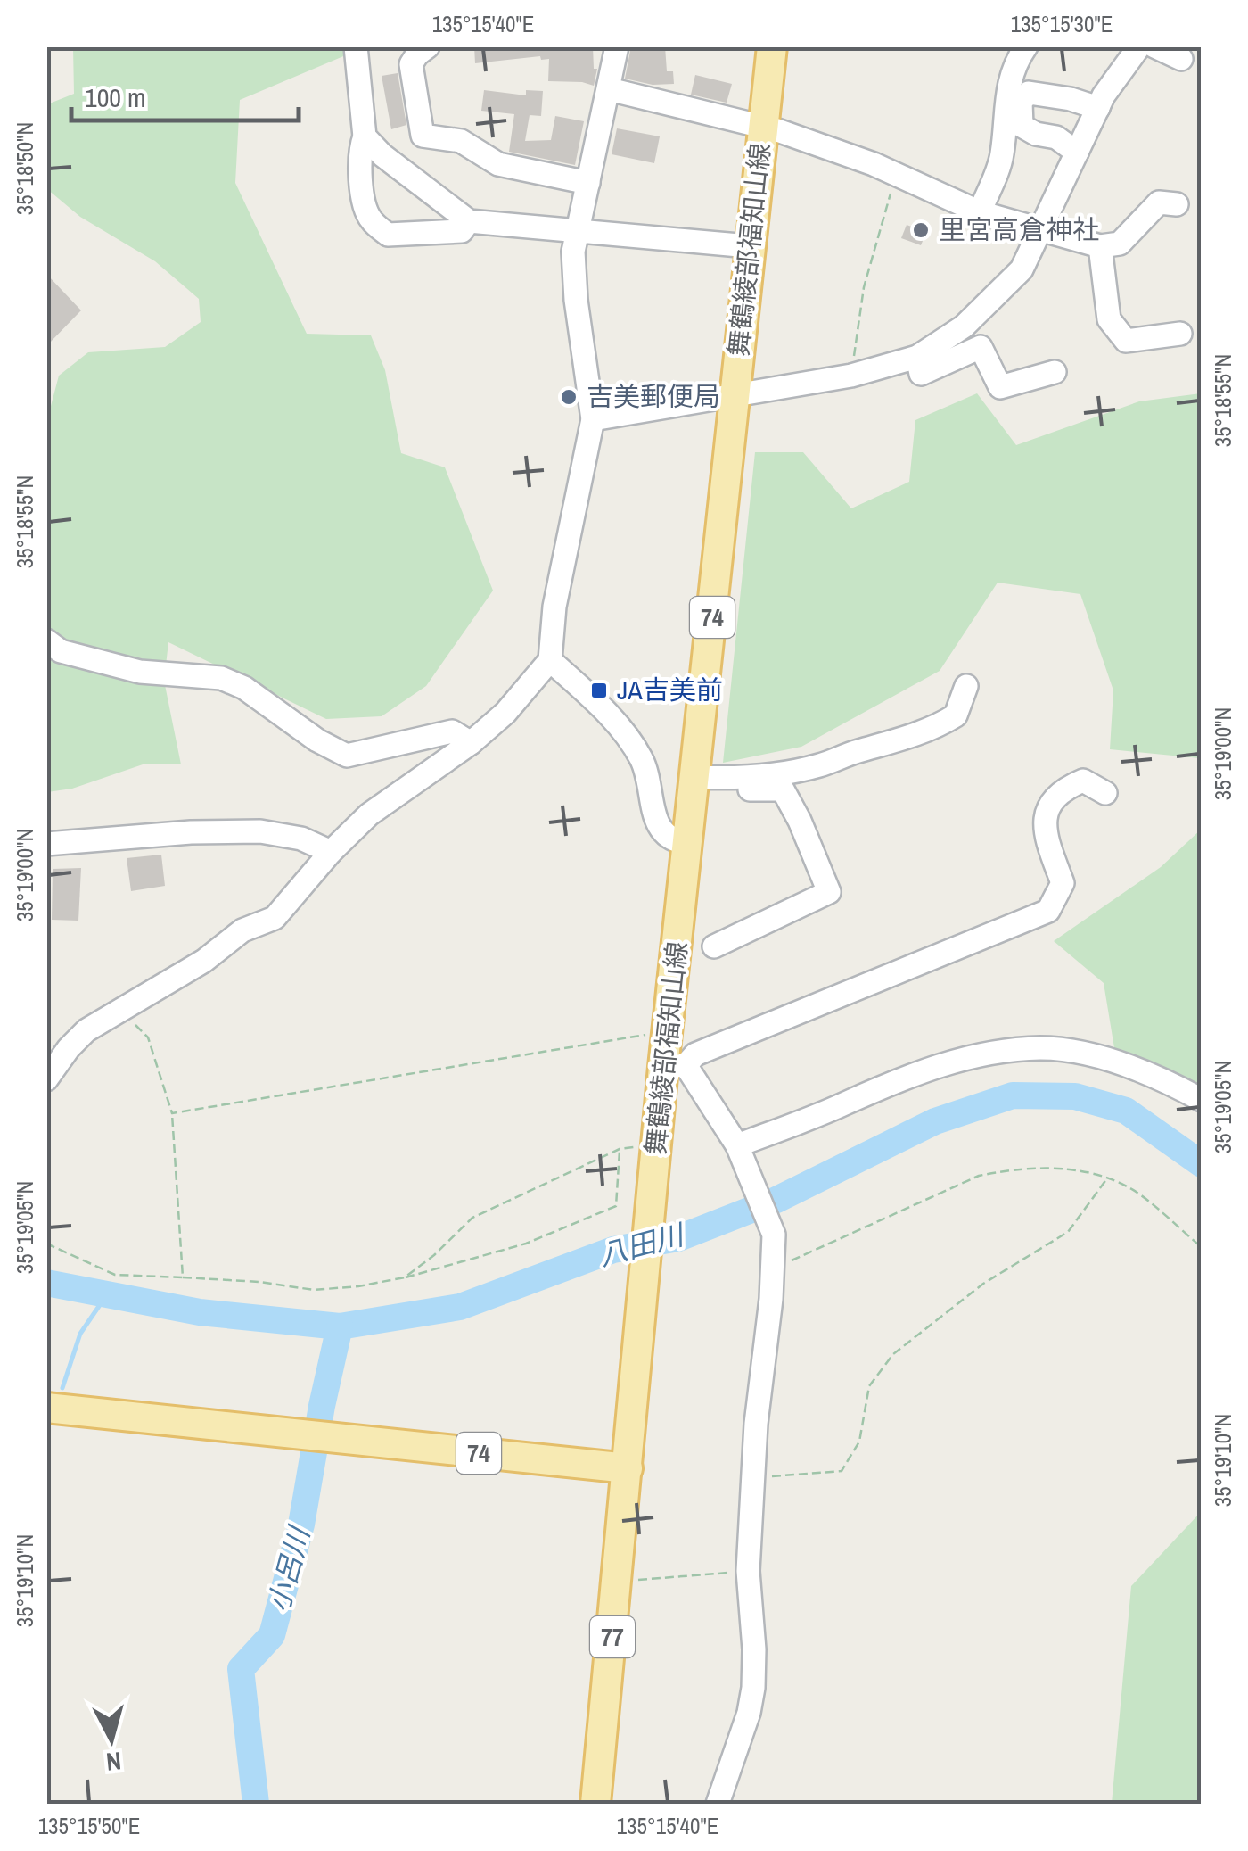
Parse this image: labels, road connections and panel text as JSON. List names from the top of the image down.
{
  "streets": {
    "main road": ["舞鶴綾部福知山線", "74", "77"]
  },
  "crossings": [
    ["舞鶴綾部福知山線", "74"],
    ["舞鶴綾部福知山線", "77"],
    ["74", "77"]
  ],
  "water": ["八田川", "小呂川"],
  "places": {
    "other": ["里宮高倉神社", "吉美郵便局"],
    "transit": ["JA吉美前"]
  },
  "scale_bar": "100 m",
  "north": "bottom",
  "coordinates": [
    "135°15'40\"E",
    "135°15'30\"E",
    "35°18'50\"N",
    "35°18'55\"N",
    "35°19'00\"N",
    "35°19'05\"N",
    "35°19'10\"N",
    "135°15'50\"E"
  ]
}
